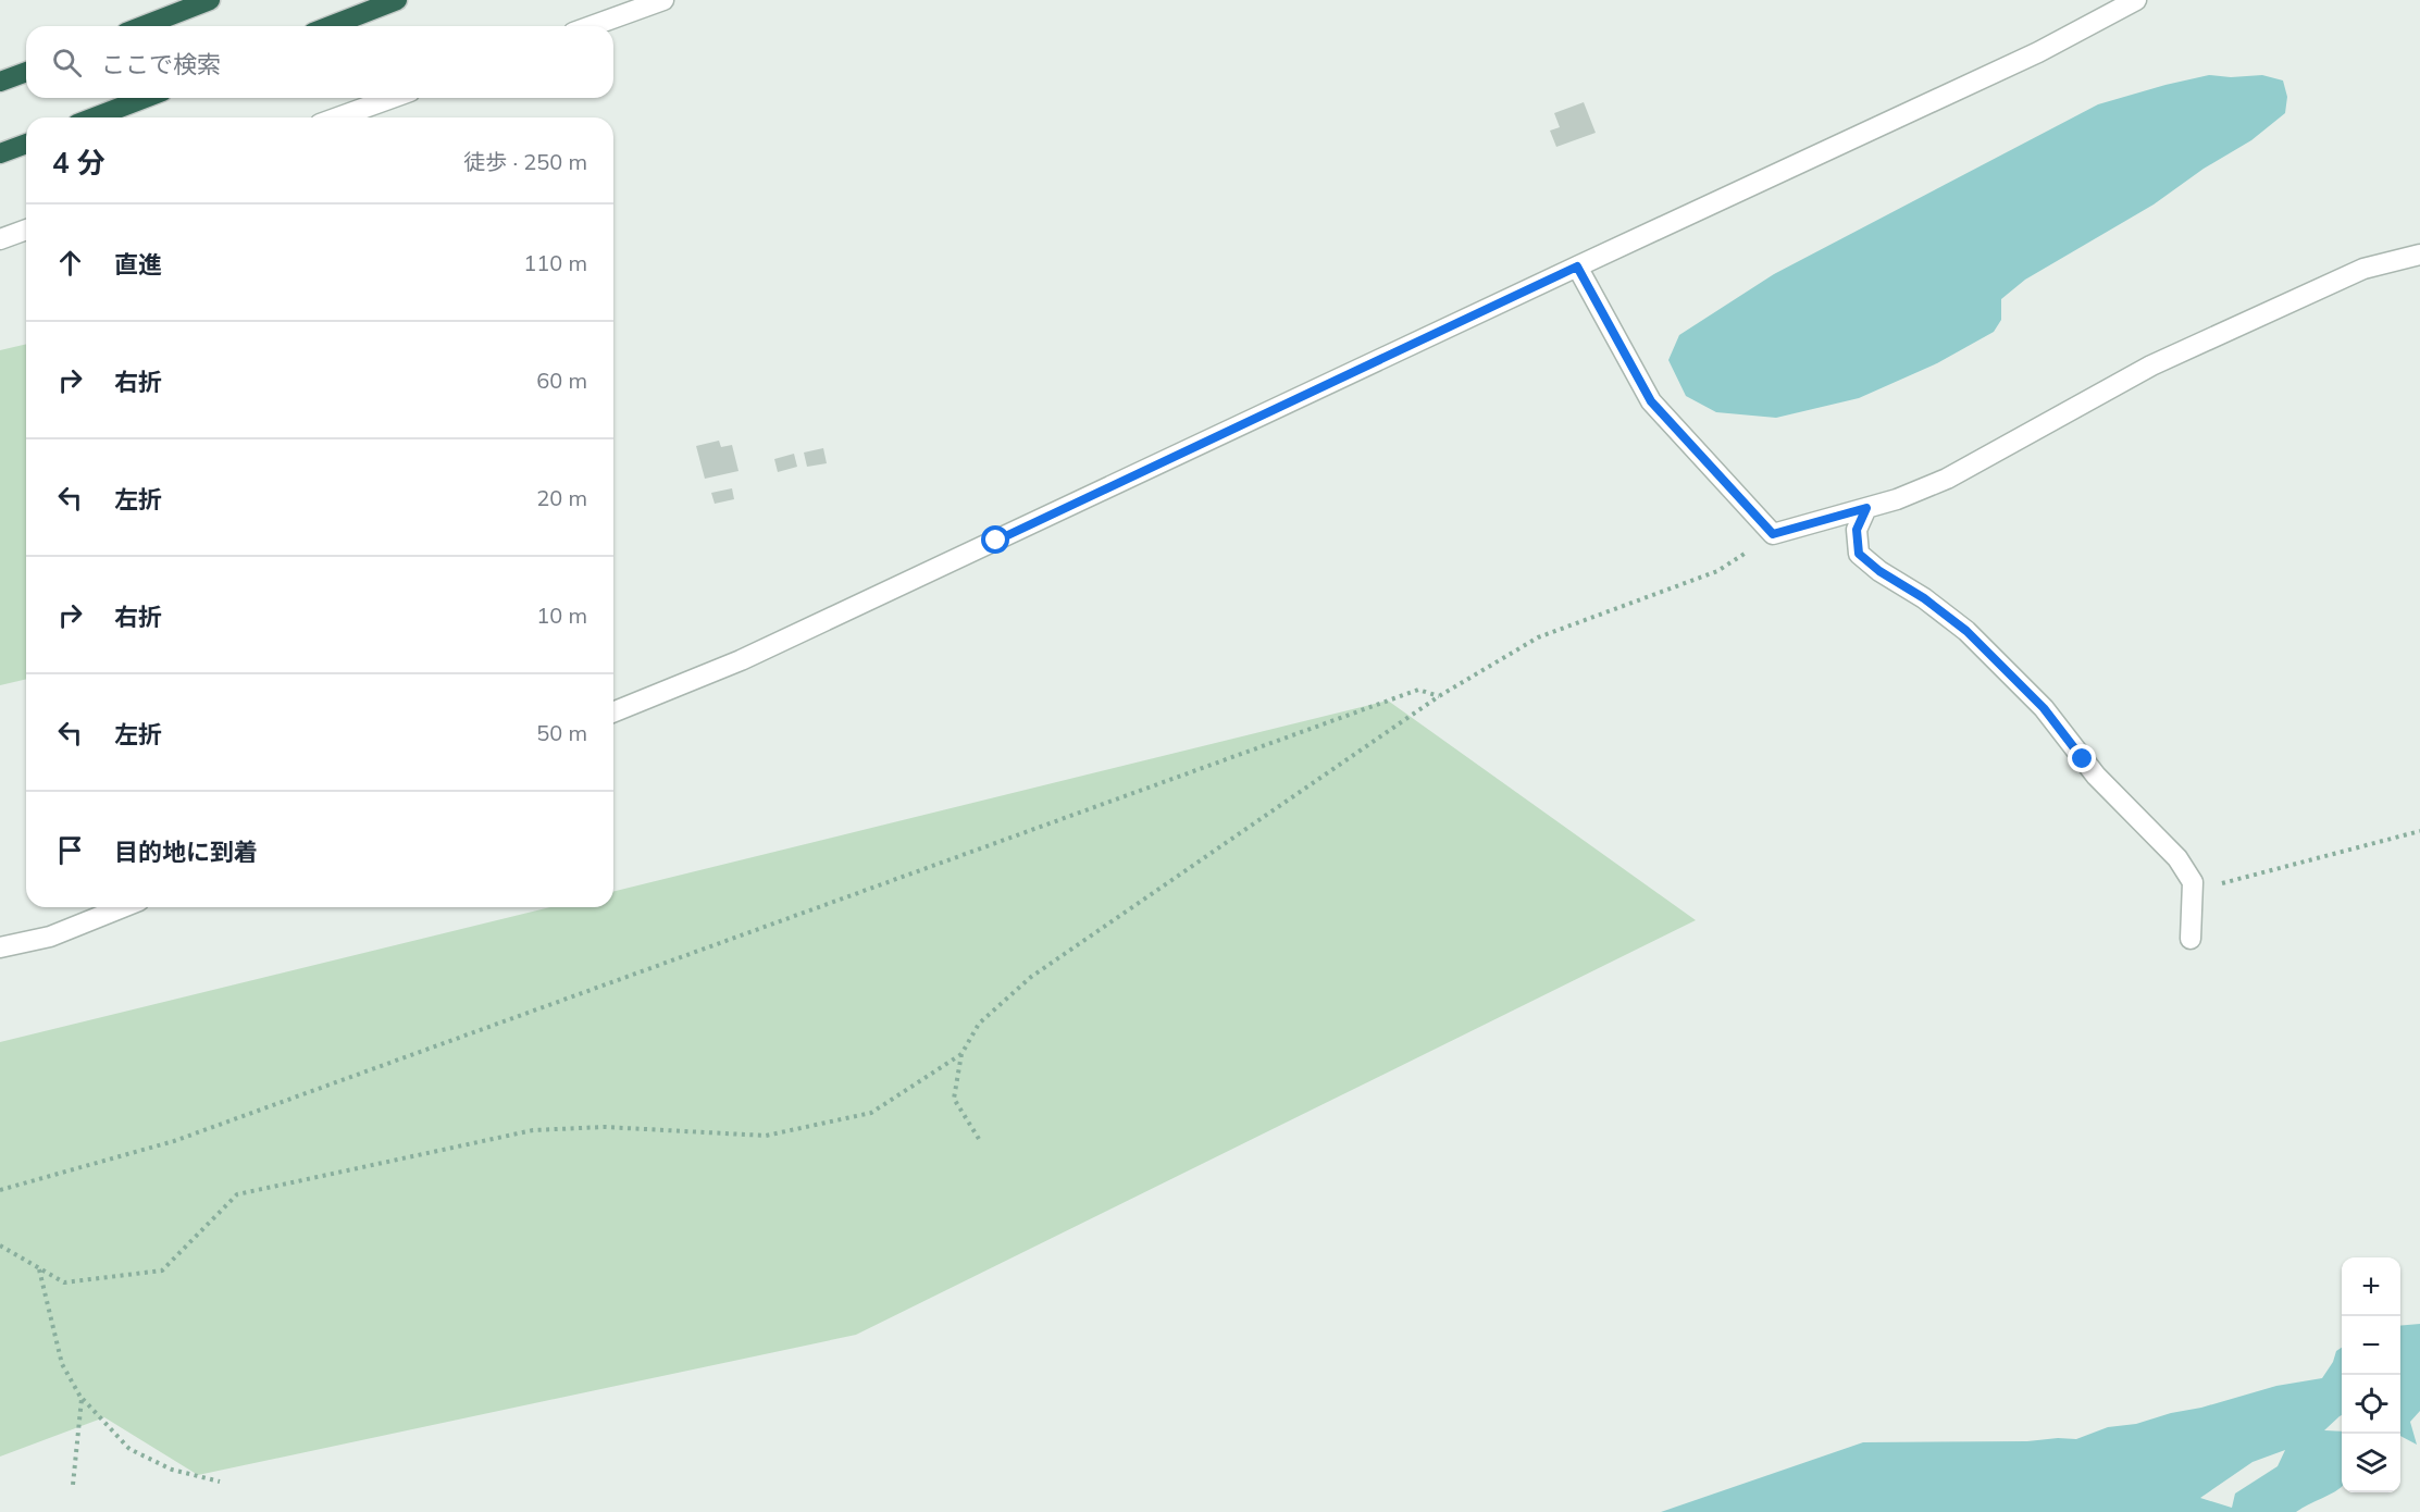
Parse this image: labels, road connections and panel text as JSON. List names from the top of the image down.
{
  "page": {
    "search": "ここで検索",
    "heading": ["4 分", "徒歩 · 250 m"],
    "list": [
      ["直進", "110 m"],
      ["右折", "60 m"],
      ["左折", "20 m"],
      ["右折", "10 m"],
      ["左折", "50 m"],
      "目的地に到着"
    ],
    "map_buttons": ["+", "−"]
  }
}
